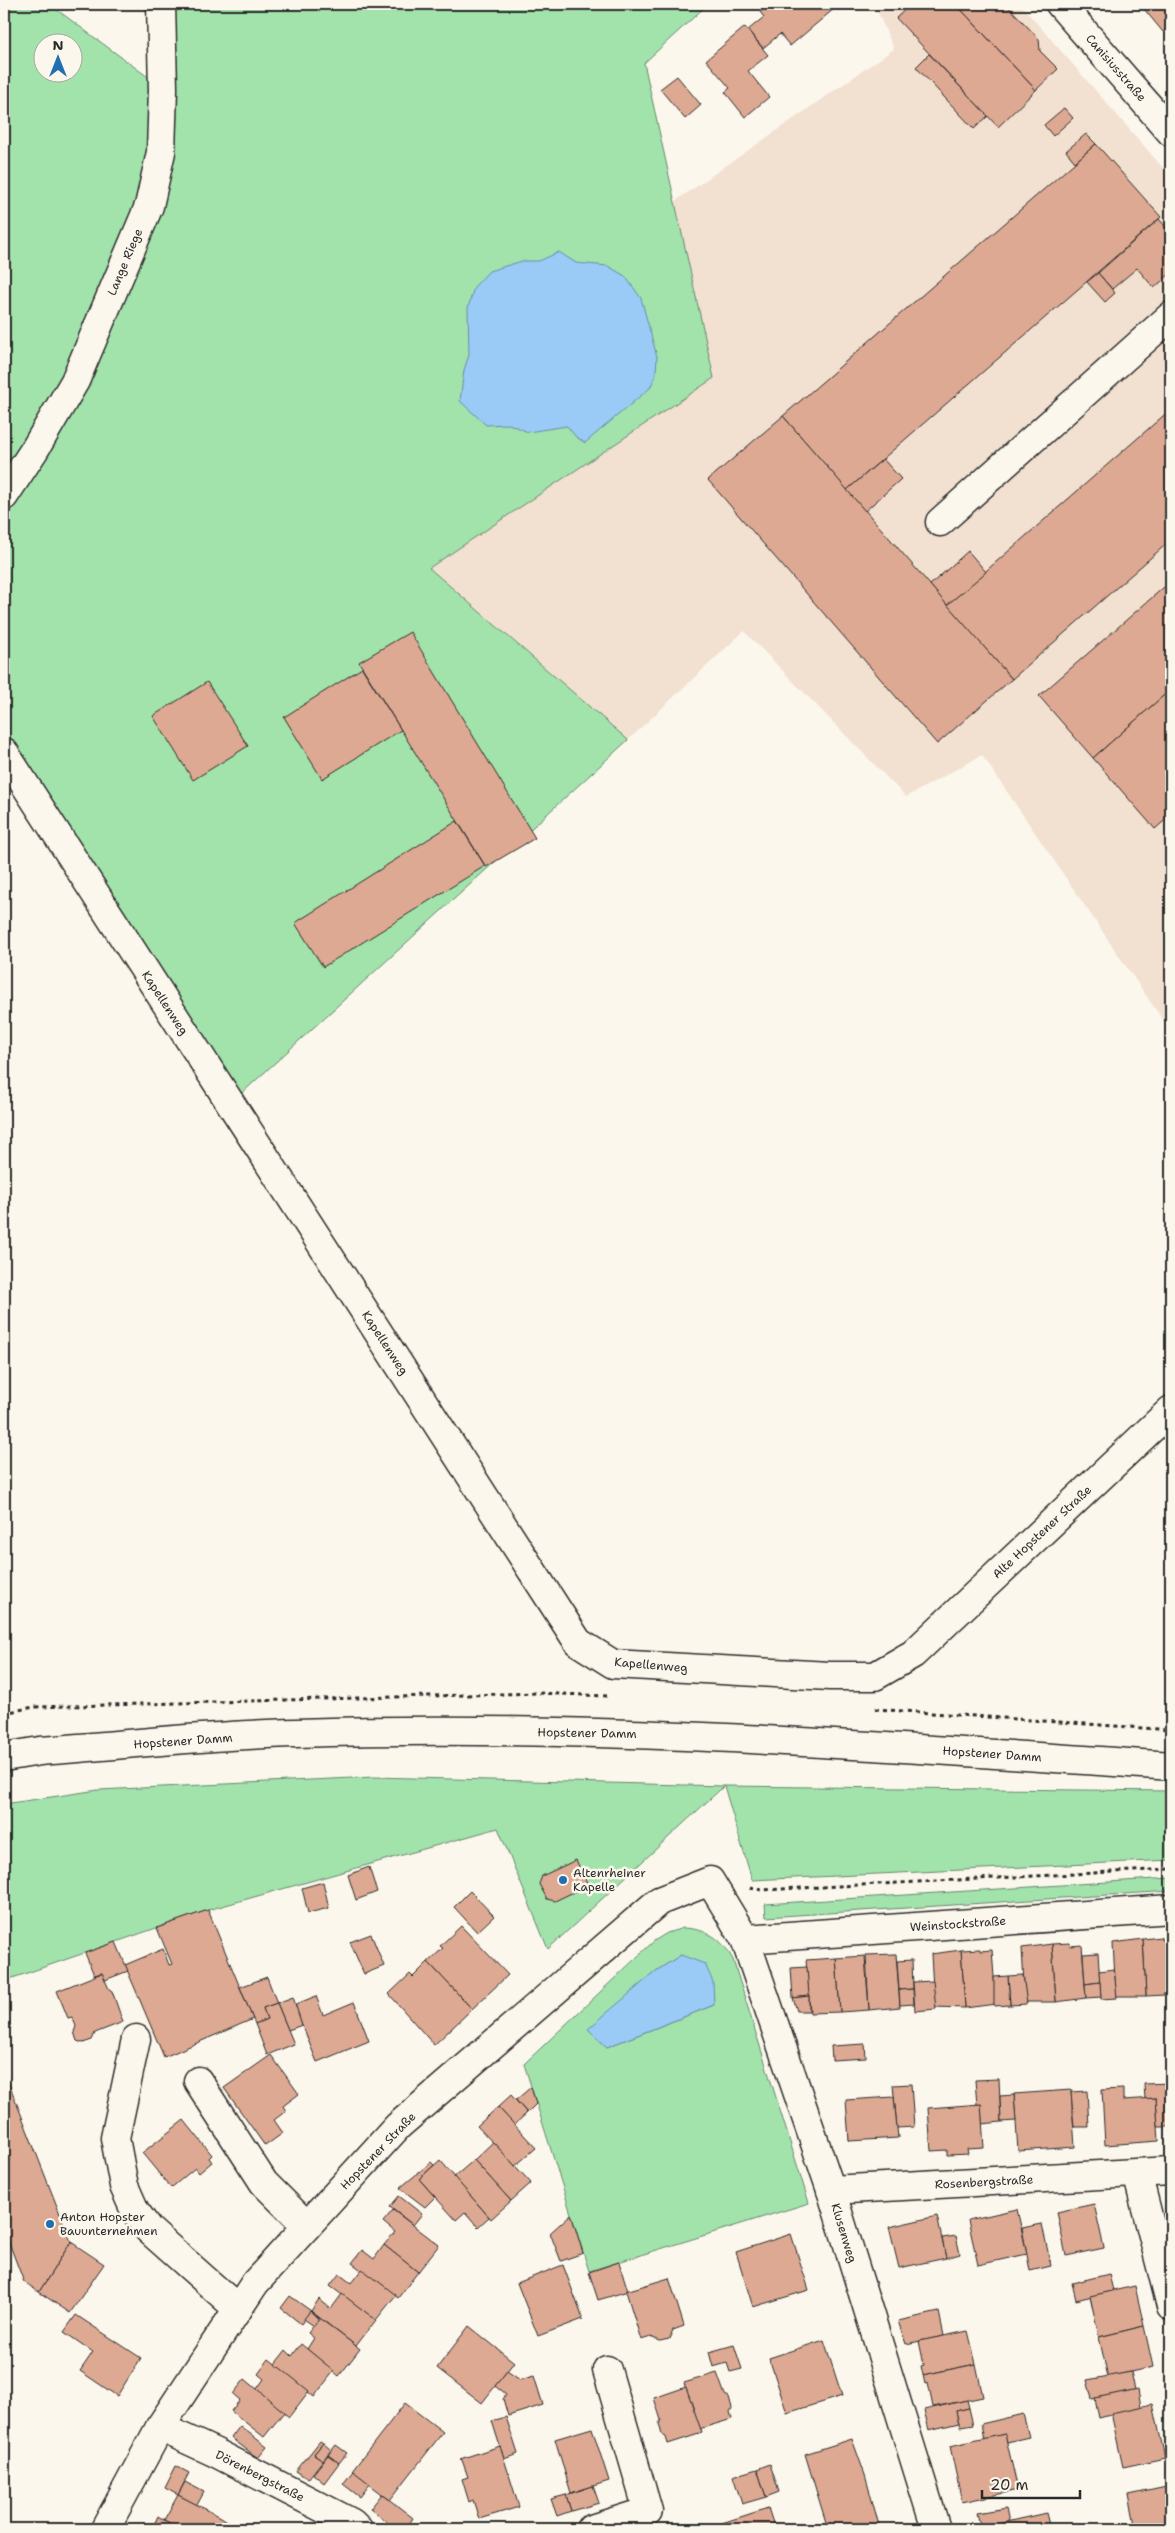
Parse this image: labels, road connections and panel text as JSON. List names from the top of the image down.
{
  "streets": {
    "street": [
      "Canisiusstraße",
      "Lange Riege",
      "Kapellenweg",
      "Alte Hopstener Straße",
      "Hopstener Damm",
      "Weinstockstraße",
      "Hopstener Straße",
      "Rosenbergstraße",
      "Klusenweg",
      "Dörenbergstraße"
    ]
  },
  "crossings": [
    ["Kapellenweg", "Alte Hopstener Straße"],
    ["Weinstockstraße", "Klusenweg"],
    ["Hopstener Straße", "Dörenbergstraße"],
    ["Rosenbergstraße", "Klusenweg"]
  ],
  "places": ["Altenrheiner Kapelle", "Anton Hopster Bauunternehmen"],
  "scale_bar": "20 m",
  "north": "top"
}
